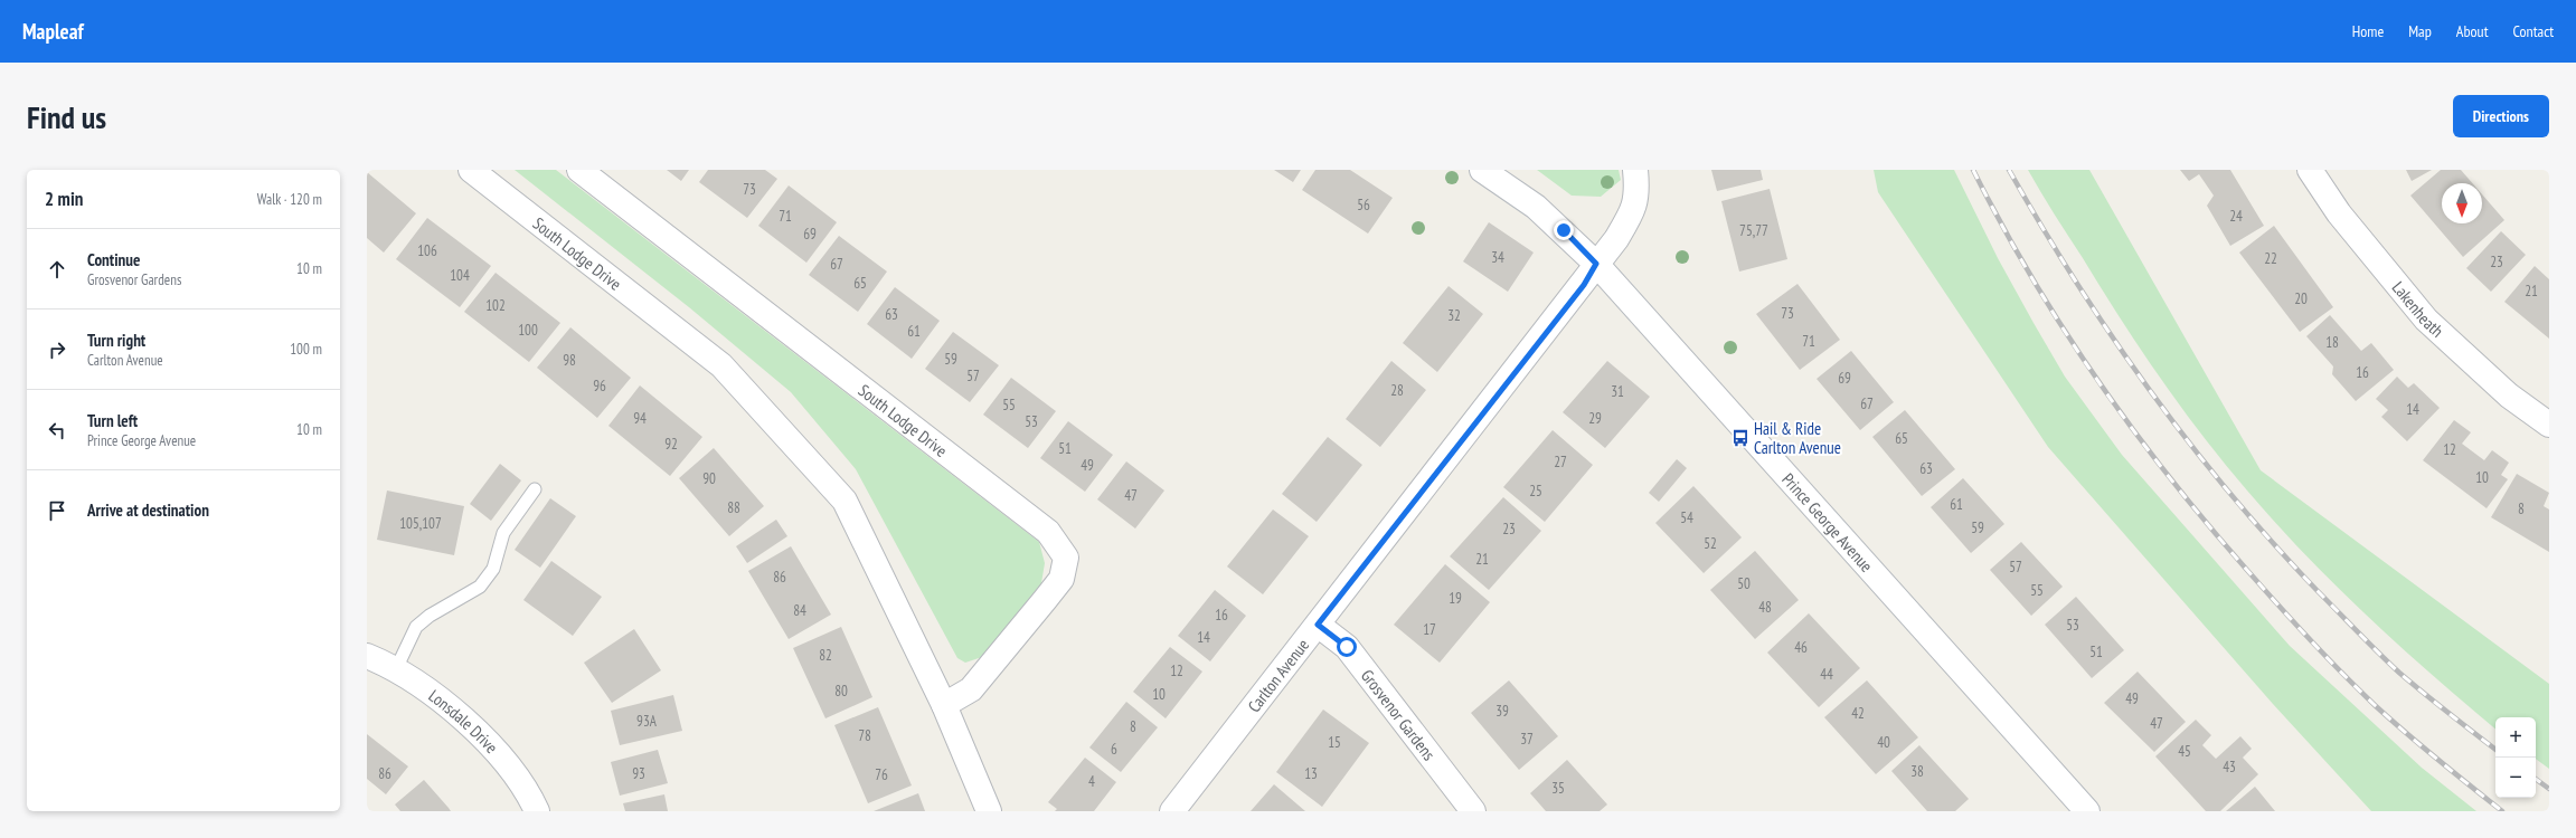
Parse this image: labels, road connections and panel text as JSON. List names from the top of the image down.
{
  "streets": {
    "street": [
      "South Lodge Drive",
      "Lakenheath",
      "Prince George Avenue",
      "Carlton Avenue",
      "Grosvenor Gardens",
      "Lonsdale Drive"
    ]
  },
  "crossings": [
    ["Prince George Avenue", "Carlton Avenue"],
    ["Carlton Avenue", "Grosvenor Gardens"]
  ],
  "places": {
    "bus stop": ["Hail & Ride Carlton Avenue"]
  },
  "house_numbers": [
    "73",
    "56",
    "71",
    "24",
    "75,77",
    "69",
    "106",
    "34",
    "22",
    "23",
    "67",
    "104",
    "65",
    "21",
    "20",
    "102",
    "73",
    "63",
    "32",
    "100",
    "61",
    "71",
    "18",
    "59",
    "98",
    "16",
    "57",
    "69",
    "96",
    "28",
    "31",
    "67",
    "55",
    "14",
    "94",
    "29",
    "53",
    "65",
    "92",
    "51",
    "12",
    "27",
    "49",
    "63",
    "10",
    "90",
    "25",
    "47",
    "61",
    "88",
    "8",
    "54",
    "105,107",
    "59",
    "23",
    "52",
    "21",
    "57",
    "86",
    "50",
    "55",
    "19",
    "48",
    "84",
    "16",
    "53",
    "17",
    "14",
    "46",
    "51",
    "82",
    "12",
    "44",
    "80",
    "10",
    "49",
    "39",
    "42",
    "93A",
    "47",
    "8",
    "78",
    "37",
    "15",
    "40",
    "6",
    "45",
    "43",
    "38",
    "86",
    "93",
    "13",
    "76",
    "4",
    "35"
  ],
  "north": "bottom",
  "page": {
    "header": "Mapleaf",
    "nav": [
      "Home",
      "Map",
      "About",
      "Contact"
    ],
    "buttons": "Directions",
    "title": "Find us",
    "heading": ["2 min", "Walk · 120 m"],
    "list": [
      ["Continue", "Grosvenor Gardens", "10 m"],
      ["Turn right", "Carlton Avenue", "100 m"],
      ["Turn left", "Prince George Avenue", "10 m"],
      "Arrive at destination"
    ],
    "map_buttons": ["+", "−"]
  }
}
